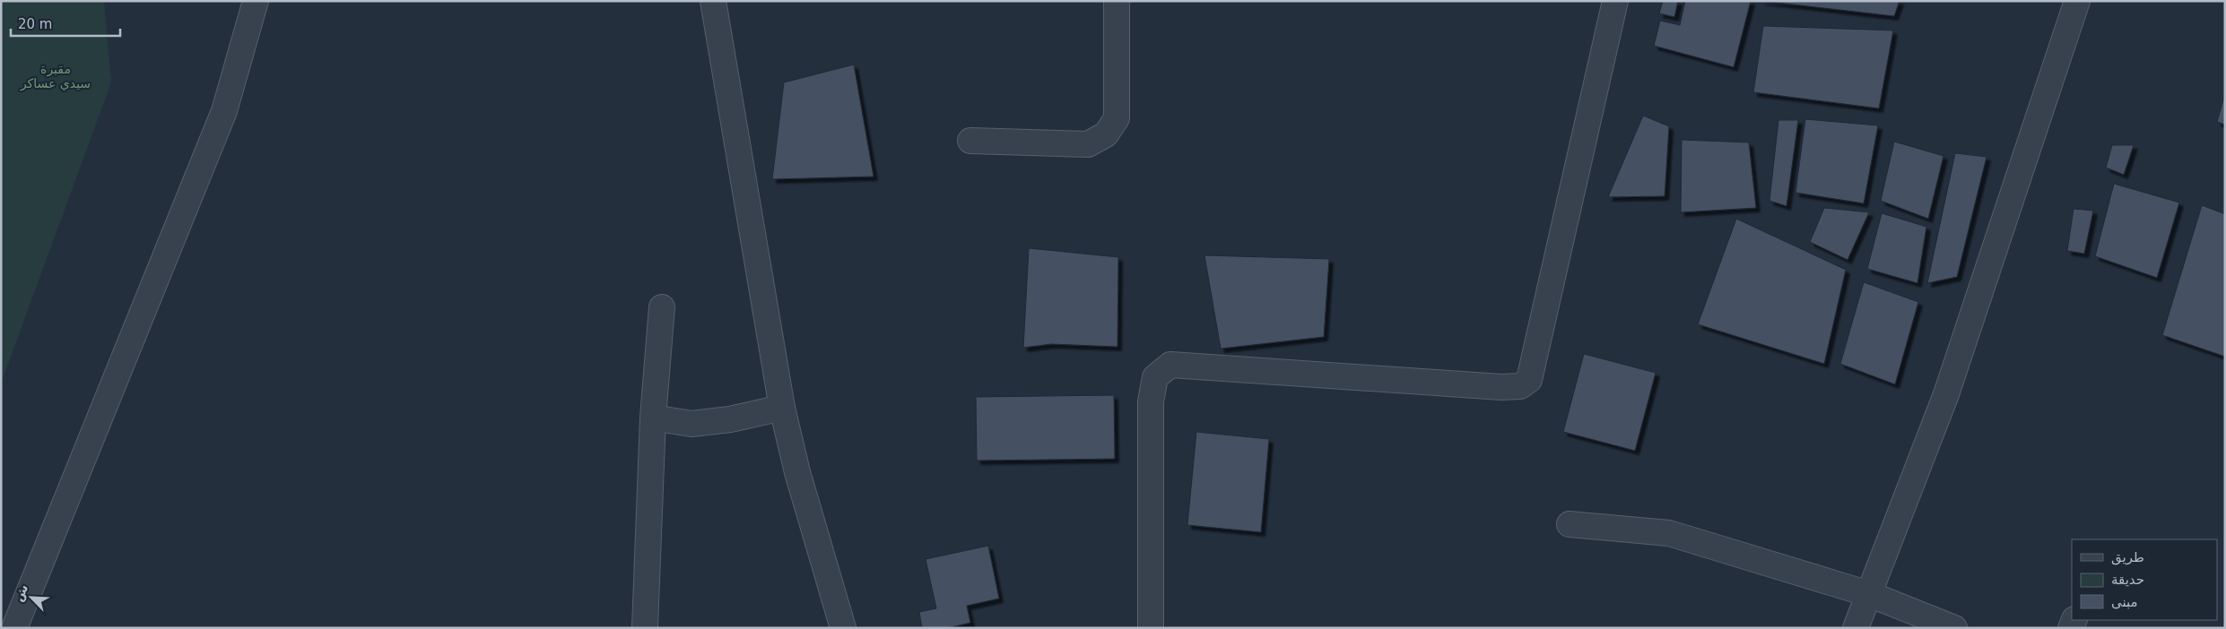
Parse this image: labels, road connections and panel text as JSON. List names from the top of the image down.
{
  "parks": ["مقبرة سيدي عساكر"],
  "legend": ["طريق", "حديقة", "مبنى"],
  "scale_bar": "20 m",
  "north": "top left"
}
